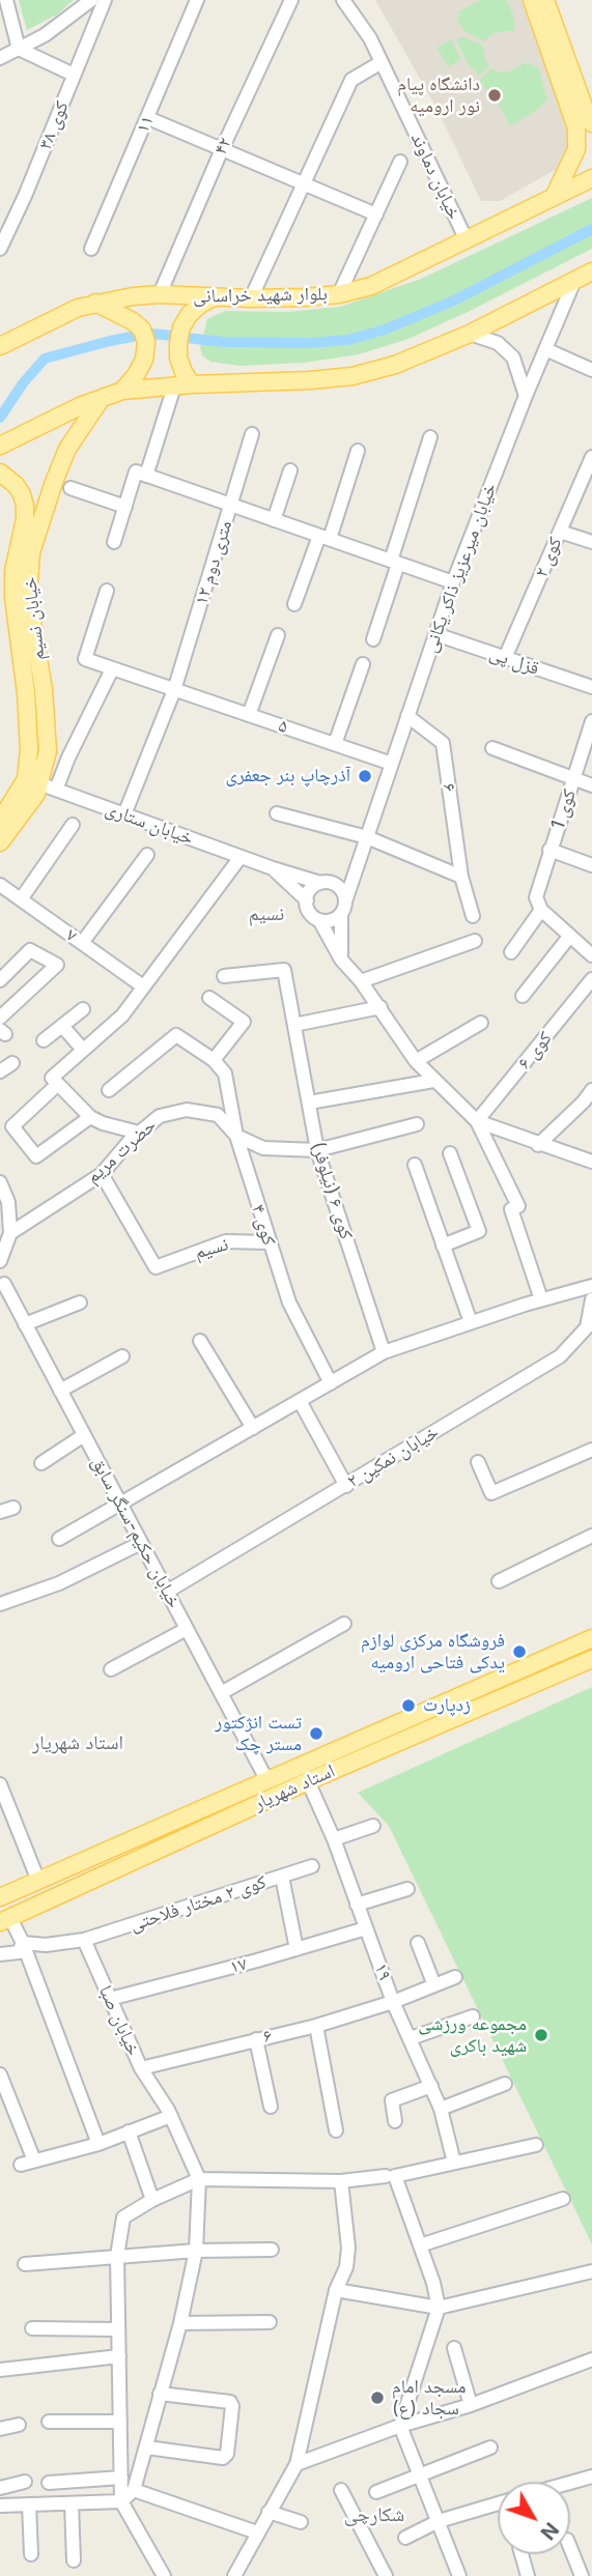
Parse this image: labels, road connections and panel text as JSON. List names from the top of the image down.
{
  "streets": {
    "main road": ["بلوار شهید خراسانی", "خیابان نسیم", "استاد شهریار"],
    "street": [
      "۱۱",
      "کوی ۳۸",
      "۴۲",
      "خیابان دماوند",
      "کوی ۲",
      "۱۲ متری دوم",
      "خیابان میرعزیز ذاکر یکانی",
      "قزل پی",
      "۵",
      "۶",
      "کوی 1",
      "خیابان ستاری",
      "۷",
      "کوی ۶",
      "حضرت مریم",
      "کوی ۶ (نیلوفر)",
      "کوی ۴",
      "نسیم",
      "خیابان نمکین ۲",
      "خیابان حکیم-سنگر سابق",
      "کوی ۲ مختار فلاحتی",
      "۱۷",
      "۱۹",
      "خیابان صبا"
    ]
  },
  "crossings": [
    ["۴۲", "بلوار شهید خراسانی"],
    ["خیابان دماوند", "بلوار شهید خراسانی"],
    ["کوی ۲", "قزل پی"],
    ["۱۲ متری دوم", "۵"],
    ["۱۲ متری دوم", "خیابان ستاری"],
    ["خیابان میرعزیز ذاکر یکانی", "قزل پی"],
    ["خیابان میرعزیز ذاکر یکانی", "۵"],
    ["خیابان میرعزیز ذاکر یکانی", "۶"],
    ["خیابان میرعزیز ذاکر یکانی", "خیابان ستاری"],
    ["خیابان نسیم", "خیابان ستاری"],
    ["۶", "۱۹"],
    ["۶", "خیابان صبا"],
    ["حضرت مریم", "کوی ۴"],
    ["حضرت مریم", "نسیم"],
    ["کوی ۴", "نسیم"],
    ["خیابان نمکین ۲", "خیابان حکیم-سنگر سابق"],
    ["خیابان حکیم-سنگر سابق", "استاد شهریار"],
    ["استاد شهریار", "۱۹"],
    ["کوی ۲ مختار فلاحتی", "خیابان صبا"],
    ["۱۷", "۱۹"],
    ["۱۷", "خیابان صبا"]
  ],
  "districts": ["نسیم", "استاد شهریار", "شکارچی"],
  "places": [
    "دانشگاه پیام نور ارومیه",
    "آذرچاپ بنر جعفری",
    "فروشگاه مرکزی لوازم یدکی فتاحی ارومیه",
    "زدپارت",
    "تست انژکتور مستر چک",
    "مجموعه ورزشی شهید باکری",
    "مسجد امام سجاد (ع)"
  ],
  "north": "bottom right"
}
